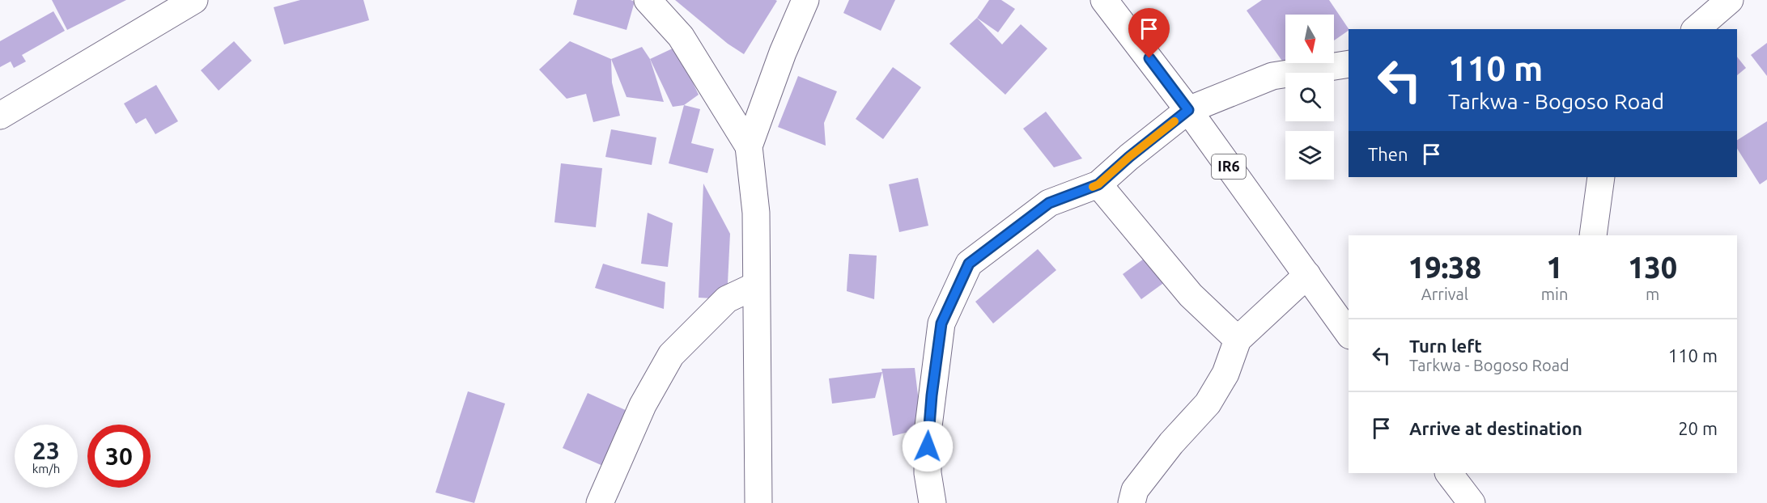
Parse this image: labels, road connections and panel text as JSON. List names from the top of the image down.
{
  "streets": {
    "street": ["IR6"]
  },
  "north": "bottom",
  "page": {
    "turn": ["110 m", "Tarkwa - Bogoso Road"],
    "then": "Then",
    "eta": [
      "19:38",
      "Arrival",
      "1",
      "min",
      "130",
      "m"
    ],
    "list": [
      {
        "name": "Turn left",
        "note": "Tarkwa - Bogoso Road",
        "value": "110 m"
      },
      {
        "name": "Arrive at destination",
        "value": "20 m"
      }
    ],
    "speed": "23 km/h",
    "limit": "30"
  }
}
